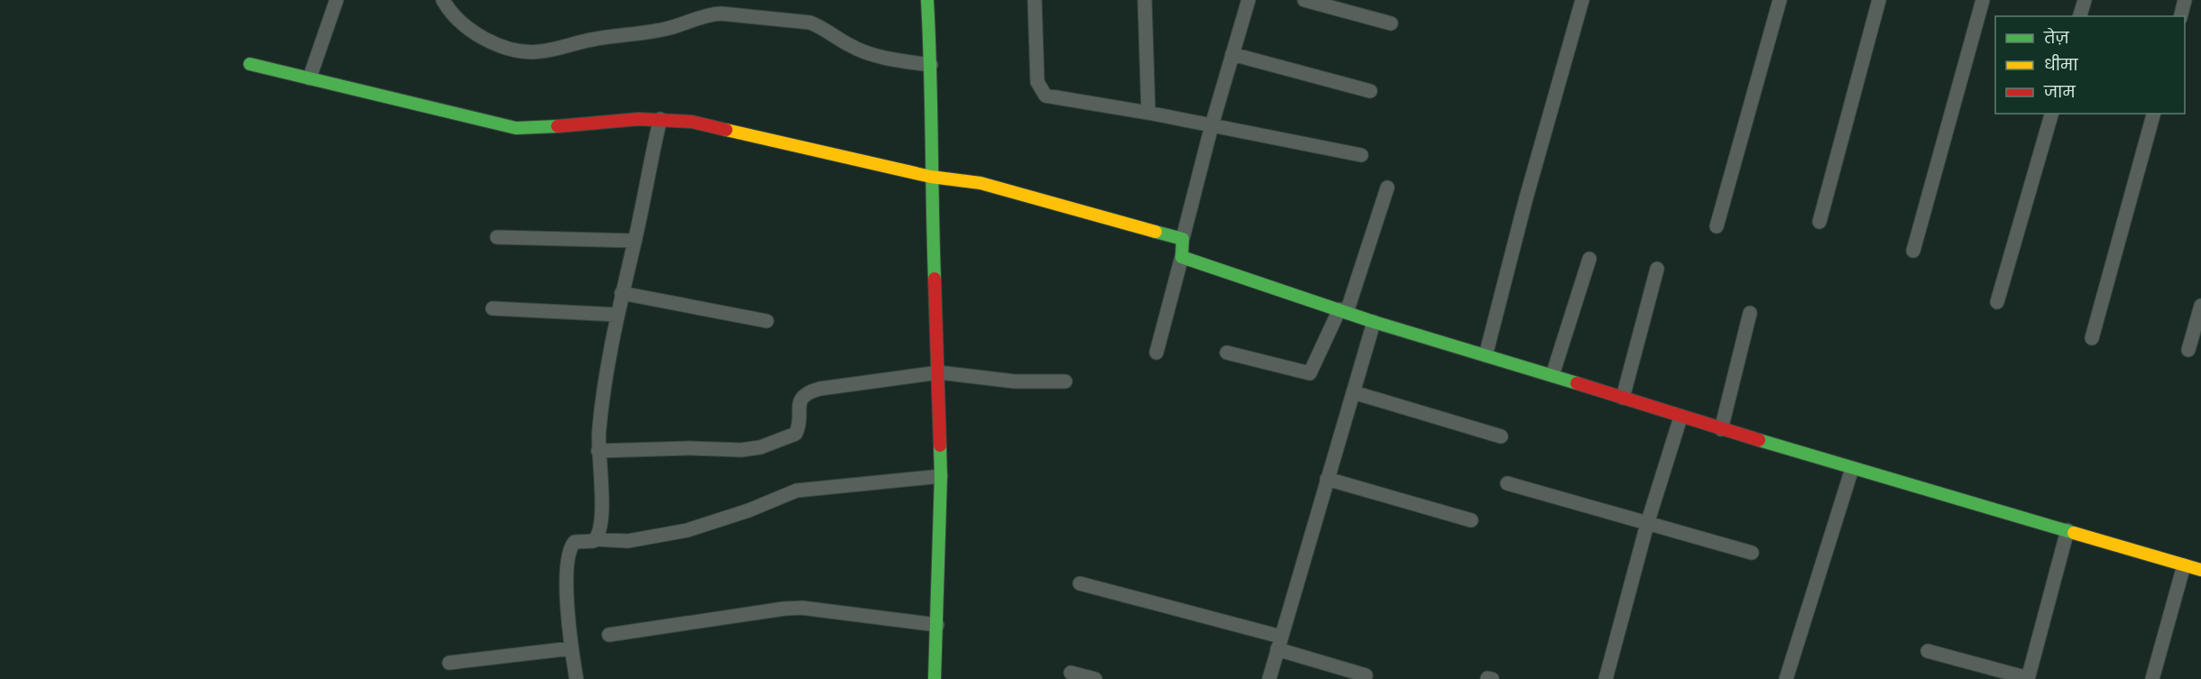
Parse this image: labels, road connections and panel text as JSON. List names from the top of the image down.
{
  "legend": ["तेज़", "धीमा", "जाम"]
}
